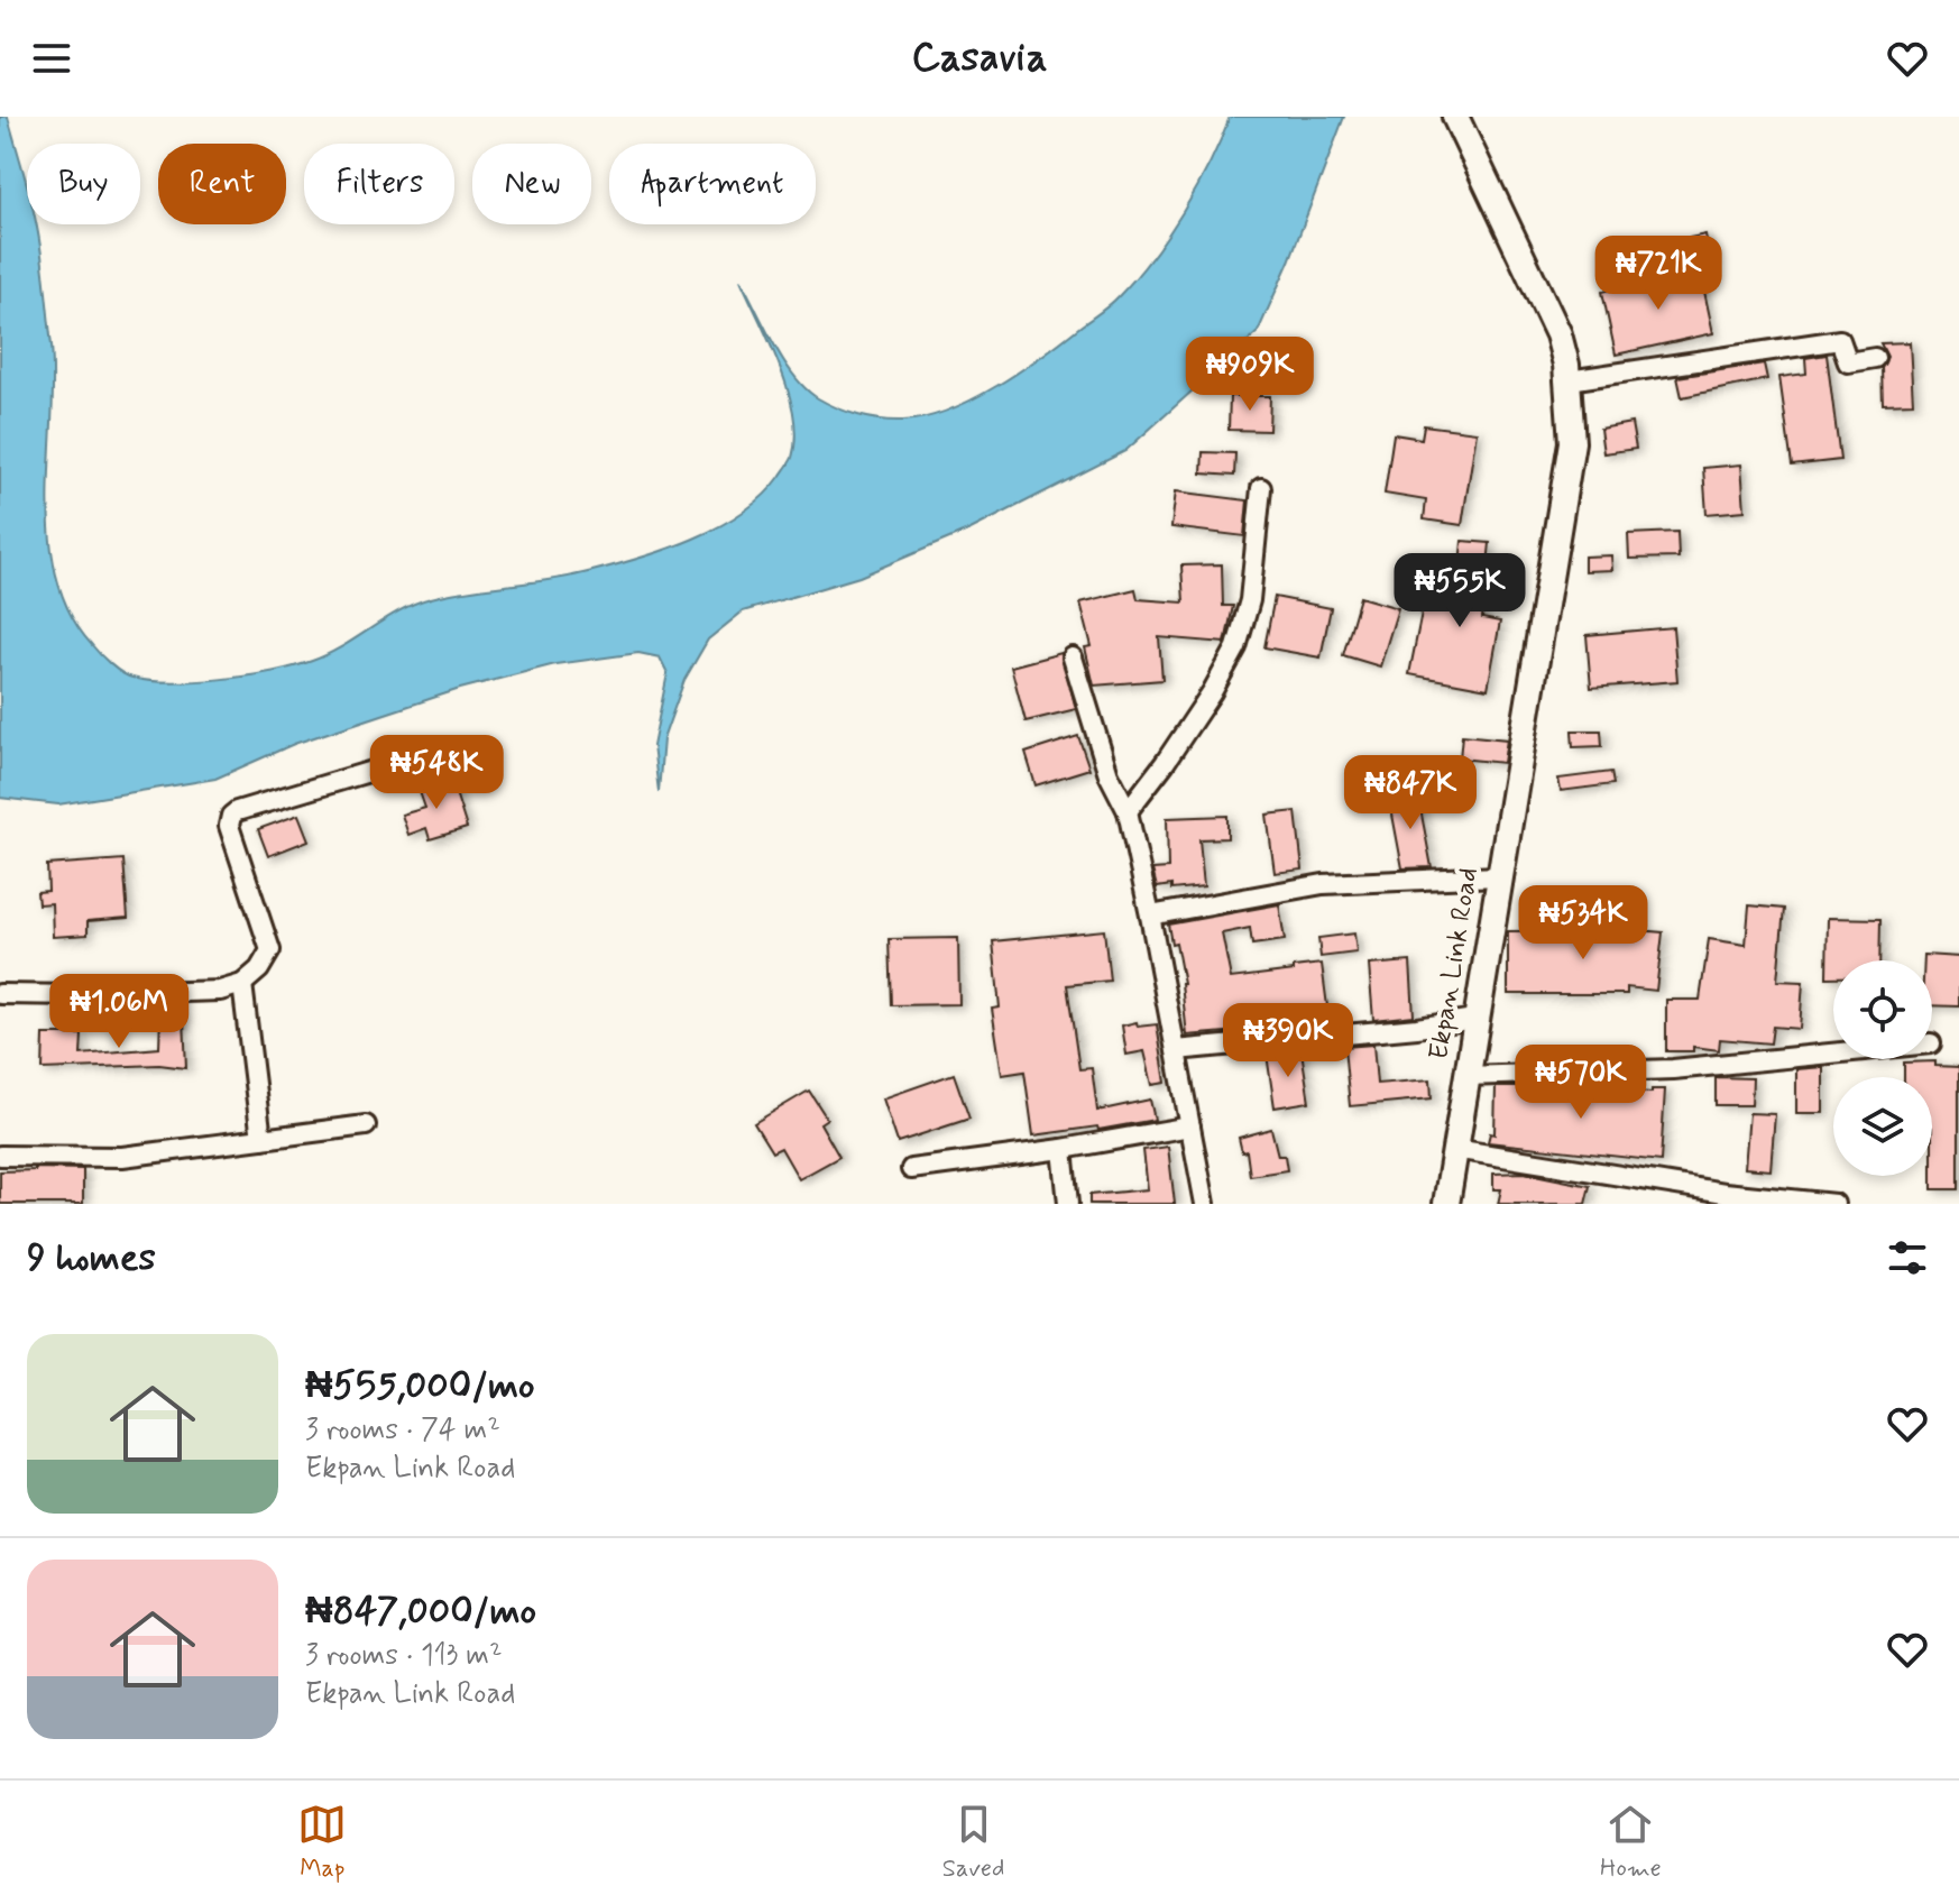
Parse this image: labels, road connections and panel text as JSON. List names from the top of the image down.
{
  "streets": {
    "street": ["Ekpan Link Road"]
  },
  "page": {
    "header": "Casavia",
    "chip": [
      "Buy",
      "Rent",
      "Filters",
      "New",
      "Apartment"
    ],
    "price": [
      "₦721K",
      "₦909K",
      "₦555K",
      "₦548K",
      "₦847K",
      "₦534K",
      "₦1.06M",
      "₦390K",
      "₦570K"
    ],
    "heading": "9 homes",
    "list": [
      {
        "name": "₦555,000/mo",
        "note": "3 rooms · 74 m² · Ekpan Link Road"
      },
      {
        "name": "₦847,000/mo",
        "note": "3 rooms · 113 m² · Ekpan Link Road"
      }
    ],
    "tabs": ["Map", "Saved", "Home"]
  }
}
